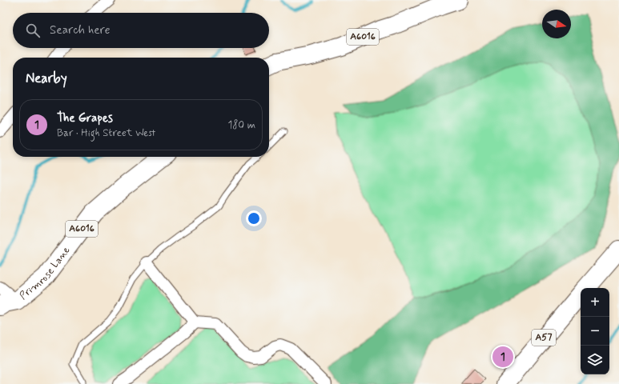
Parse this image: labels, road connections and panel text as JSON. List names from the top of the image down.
{
  "streets": {
    "main road": ["A6016", "Primrose Lane", "A57"]
  },
  "north": "right",
  "page": {
    "search": "Search here",
    "heading": "Nearby",
    "list": [
      {
        "mark": "1",
        "name": "The Grapes",
        "note": "Bar · High Street West",
        "value": "180 m"
      }
    ],
    "map_buttons": ["+", "−"],
    "pins": "1"
  }
}
